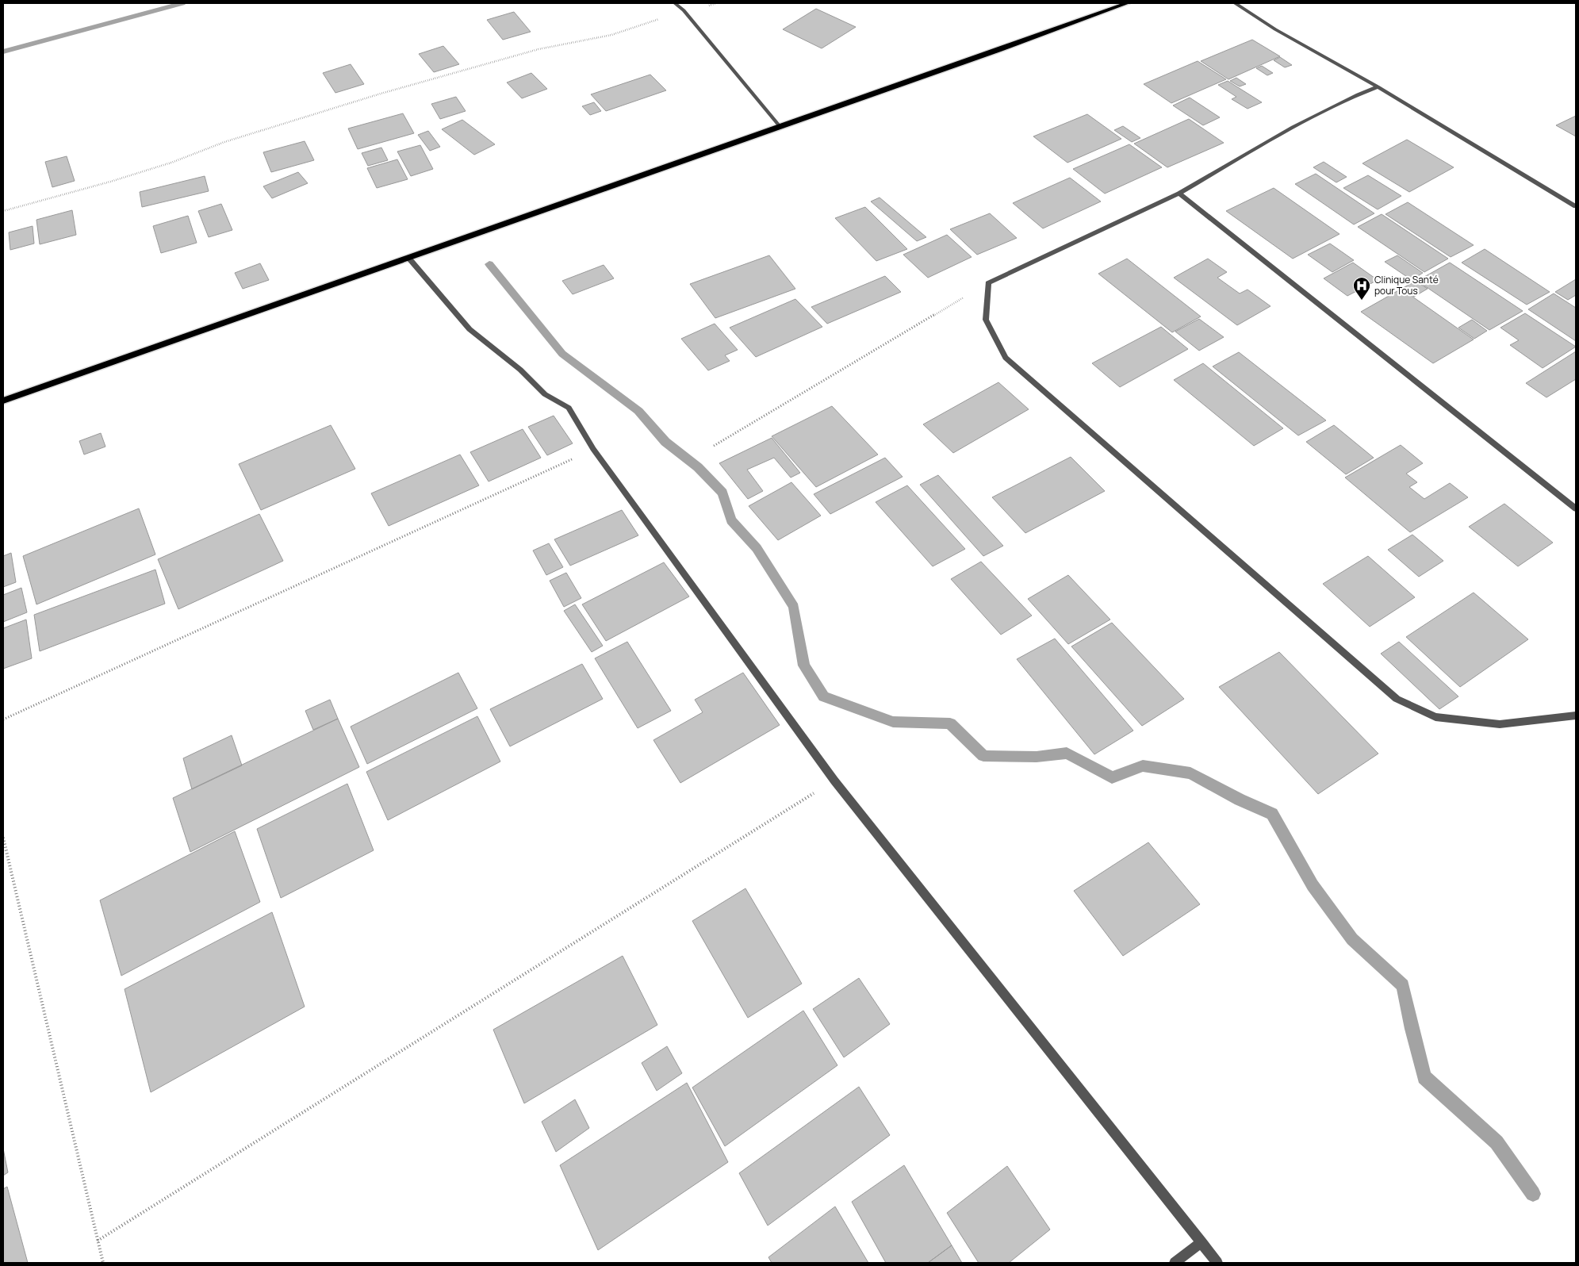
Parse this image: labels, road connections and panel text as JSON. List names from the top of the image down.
{
  "places": {
    "hospital": ["Clinique Santé pour Tous"]
  }
}
